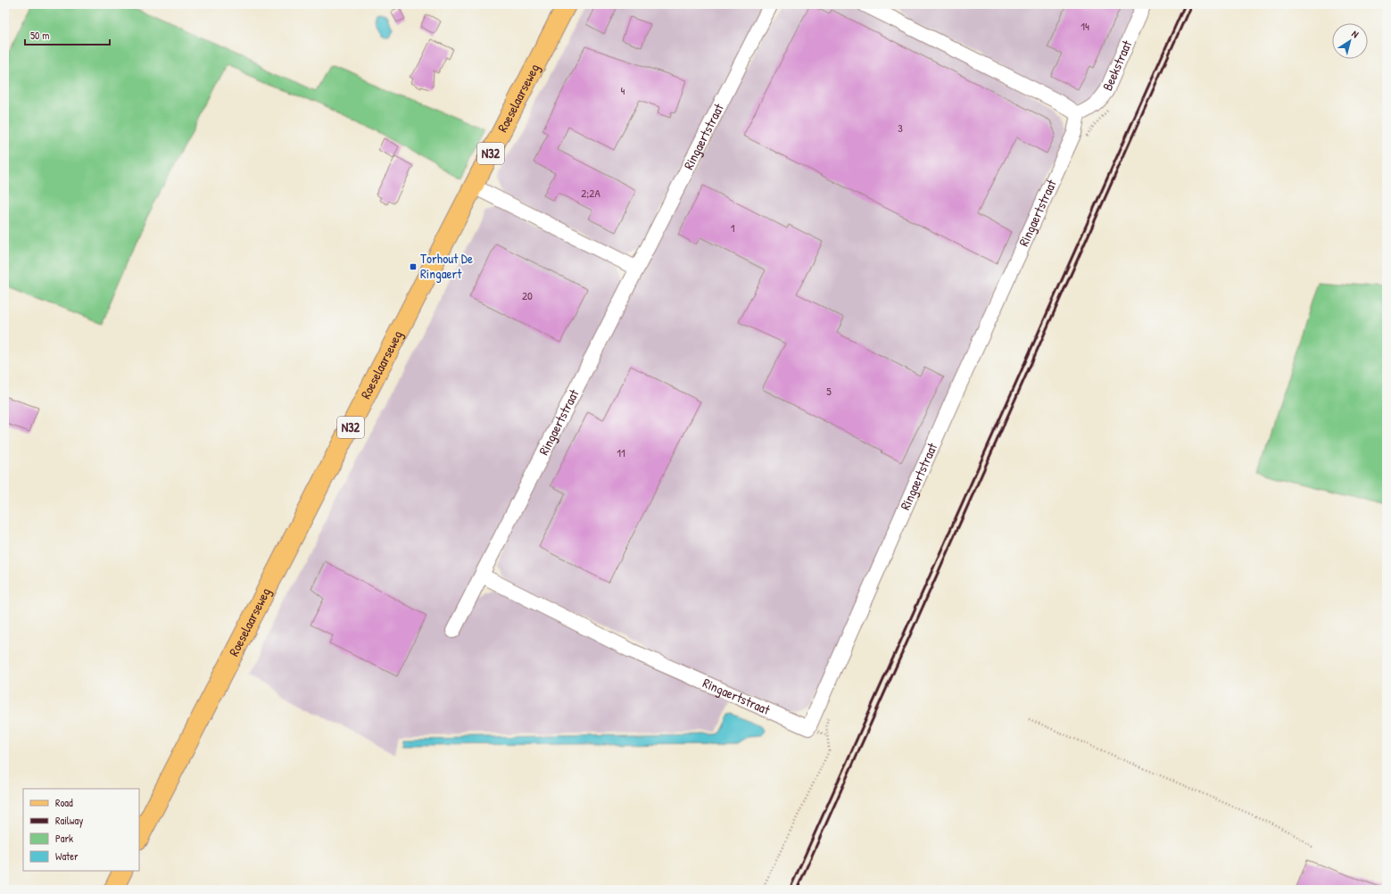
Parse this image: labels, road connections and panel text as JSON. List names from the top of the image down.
{
  "streets": {
    "main road": ["Roeselaarseweg", "N32"],
    "street": ["Beekstraat", "Ringaertstraat"]
  },
  "crossings": [
    ["Beekstraat", "Ringaertstraat"]
  ],
  "places": {
    "transit": ["Torhout De Ringaert"]
  },
  "house_numbers": [
    "14",
    "4",
    "3",
    "2;2A",
    "1",
    "20",
    "5",
    "11"
  ],
  "legend": [
    "Road",
    "Railway",
    "Park",
    "Water"
  ],
  "scale_bar": "50 m",
  "north": "top right"
}
